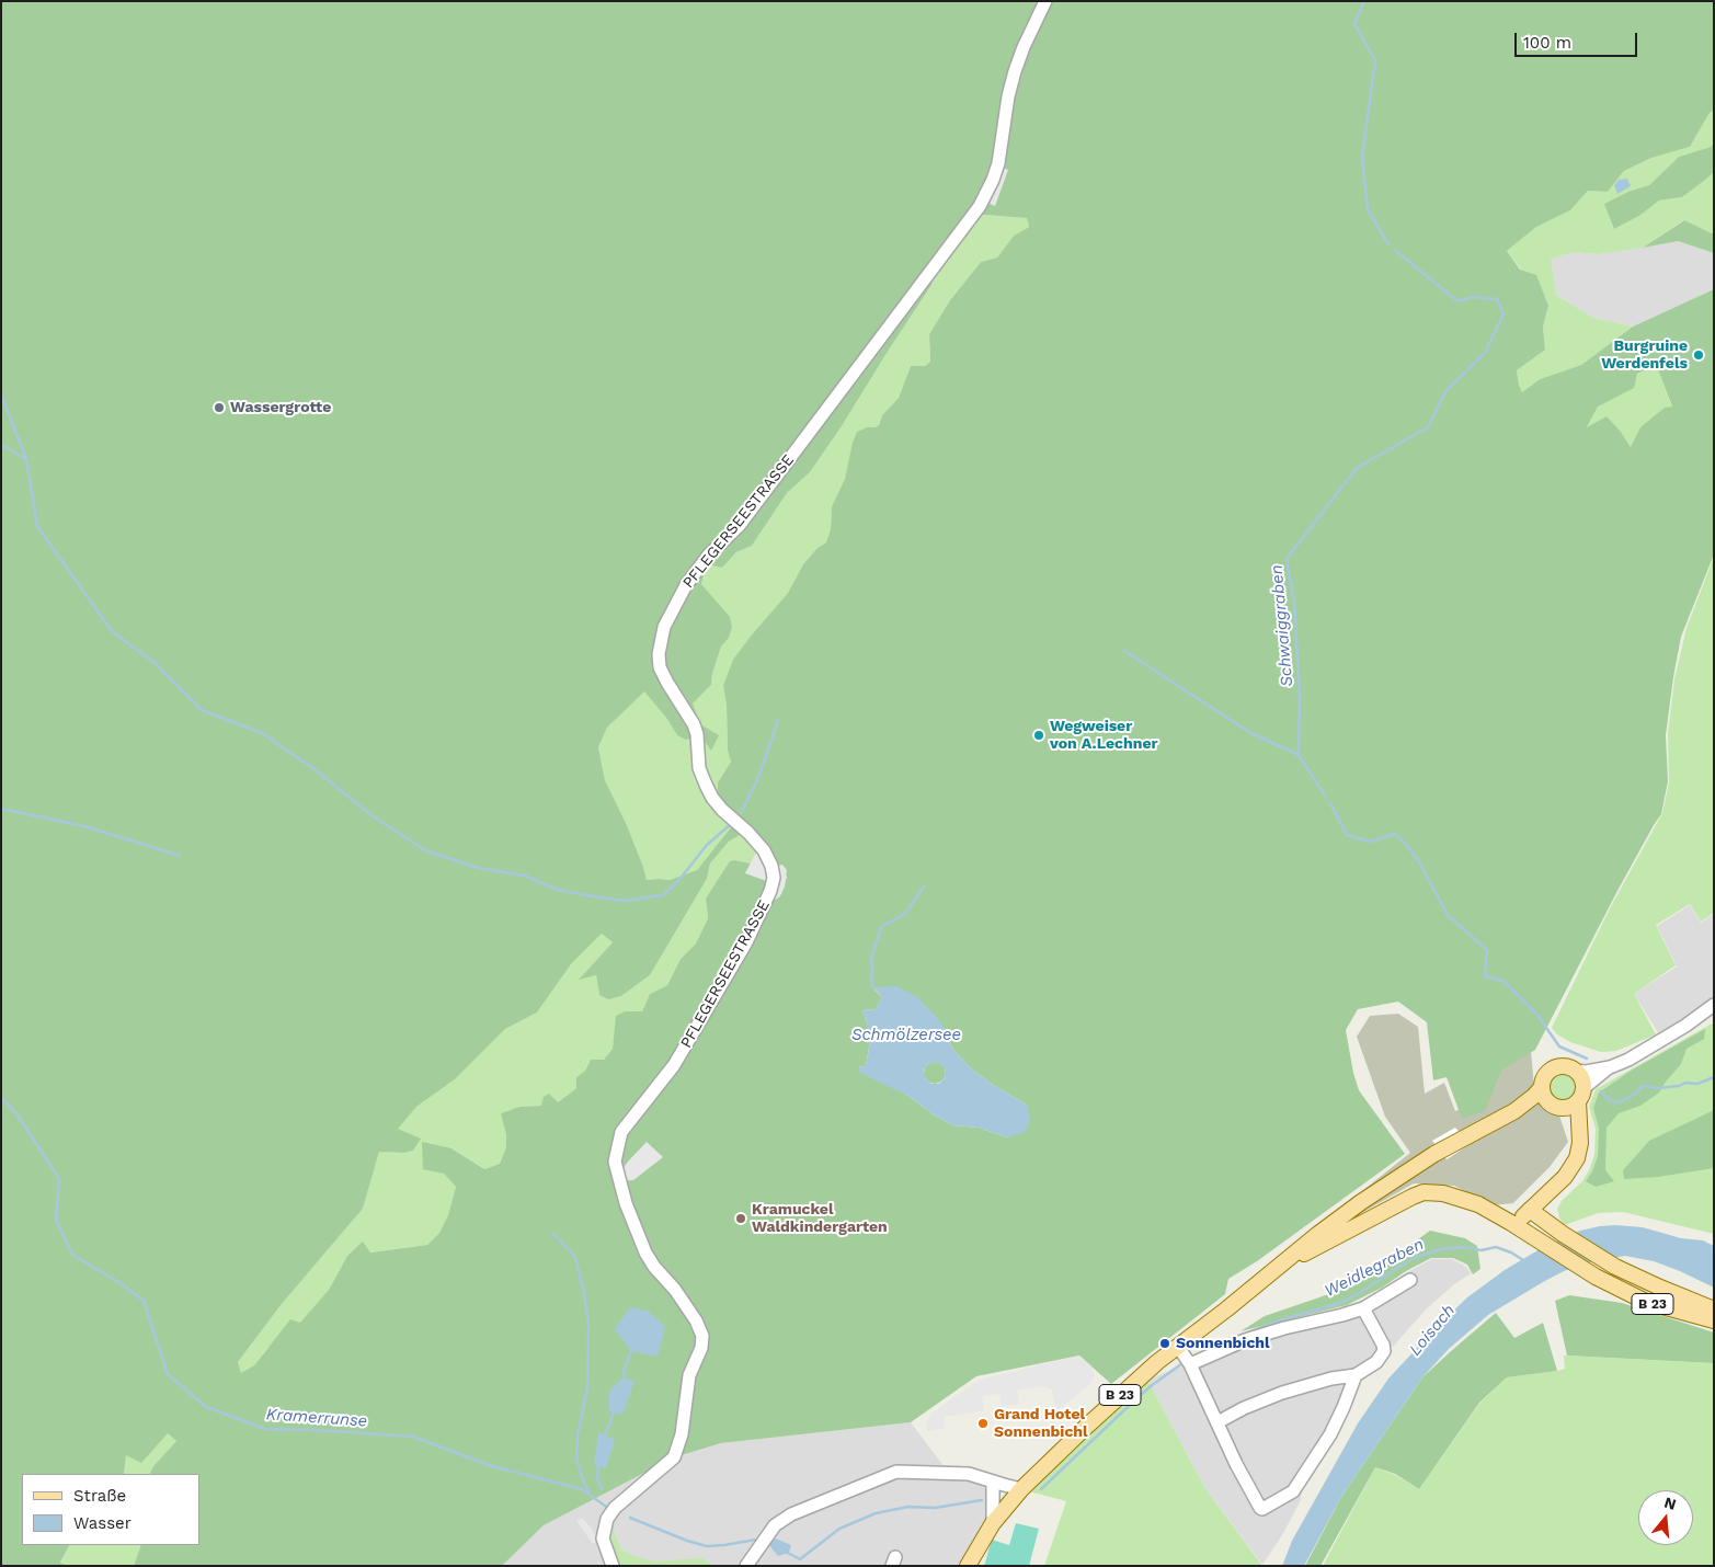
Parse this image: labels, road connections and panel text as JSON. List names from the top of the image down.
{
  "streets": {
    "main road": ["B 23"],
    "street": ["PFLEGERSEESTRASSE"]
  },
  "water": [
    "Schwaiggraben",
    "Schmölzersee",
    "Weidlegraben",
    "Loisach",
    "Kramerrunse"
  ],
  "places": [
    "Burgruine Werdenfels",
    "Wassergrotte",
    "Wegweiser von A.Lechner",
    "Kramuckel Waldkindergarten",
    "Sonnenbichl",
    "Grand Hotel Sonnenbichl"
  ],
  "legend": ["Straße", "Wasser"],
  "scale_bar": "100 m",
  "north": "top"
}
